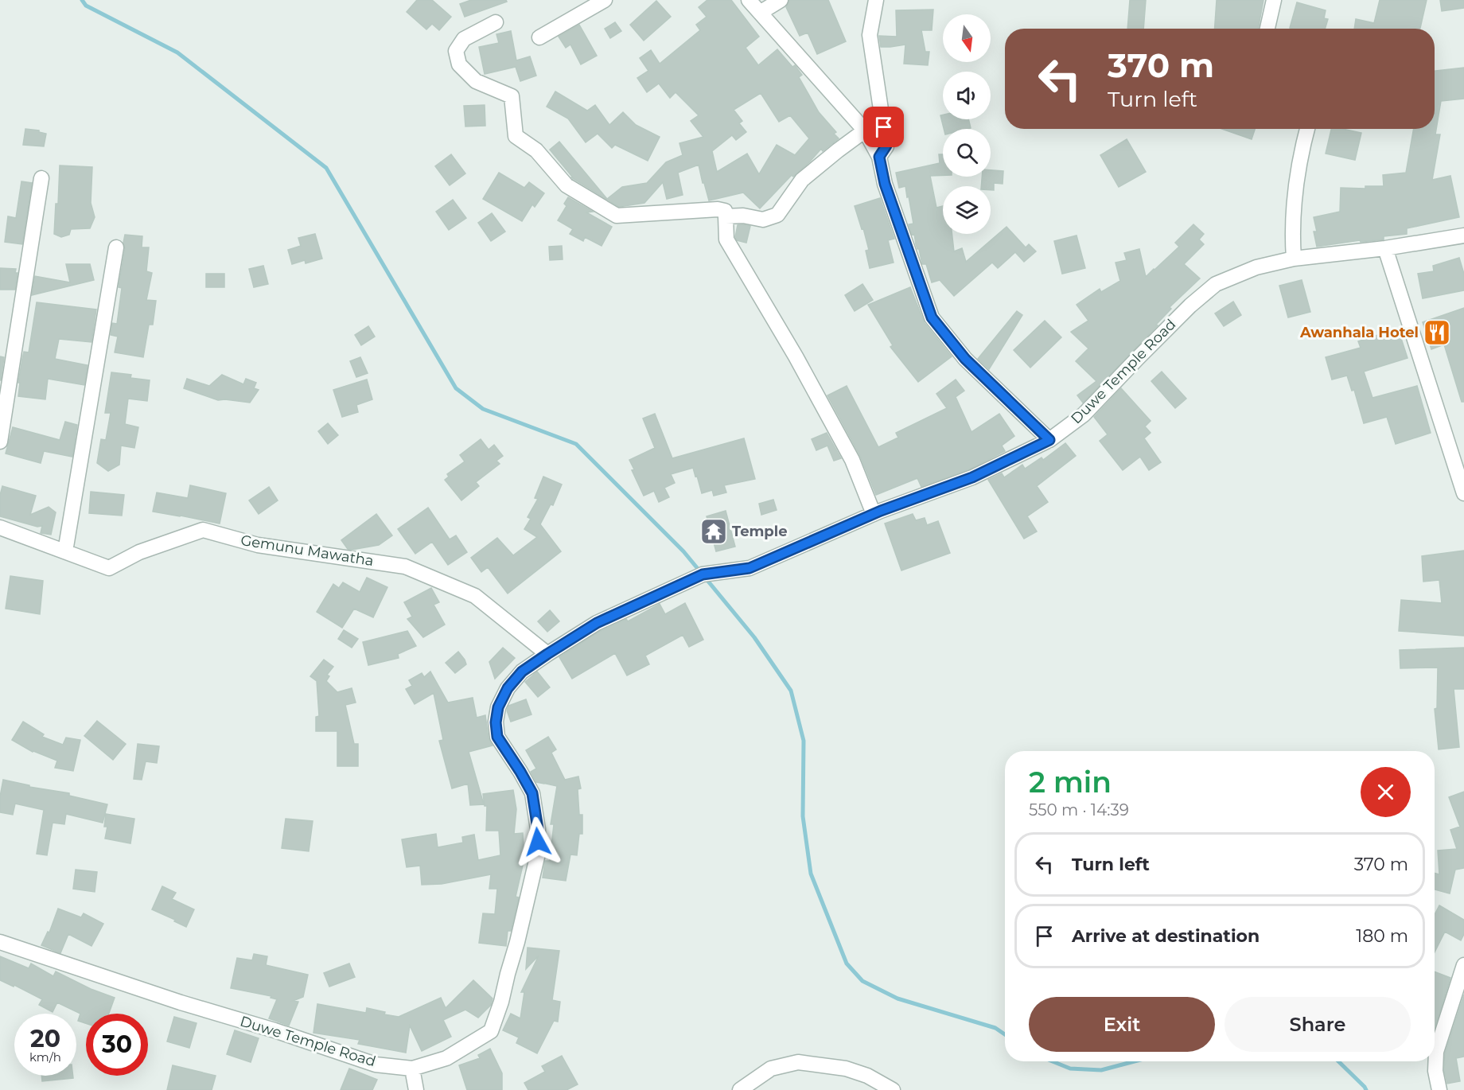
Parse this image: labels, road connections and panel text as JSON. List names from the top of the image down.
{
  "streets": {
    "street": ["Duwe Temple Road", "Gemunu Mawatha"]
  },
  "crossings": [
    ["Duwe Temple Road", "Gemunu Mawatha"]
  ],
  "places": {
    "restaurant": ["Awanhala Hotel"],
    "temple": ["Temple"]
  },
  "north": "bottom",
  "page": {
    "turn": ["370 m", "Turn left"],
    "heading": ["2 min", "550 m · 14:39"],
    "list": [
      {
        "name": "Turn left",
        "value": "370 m"
      },
      {
        "name": "Arrive at destination",
        "value": "180 m"
      }
    ],
    "buttons": ["Exit", "Share"],
    "speed": "20 km/h",
    "limit": "30"
  }
}
